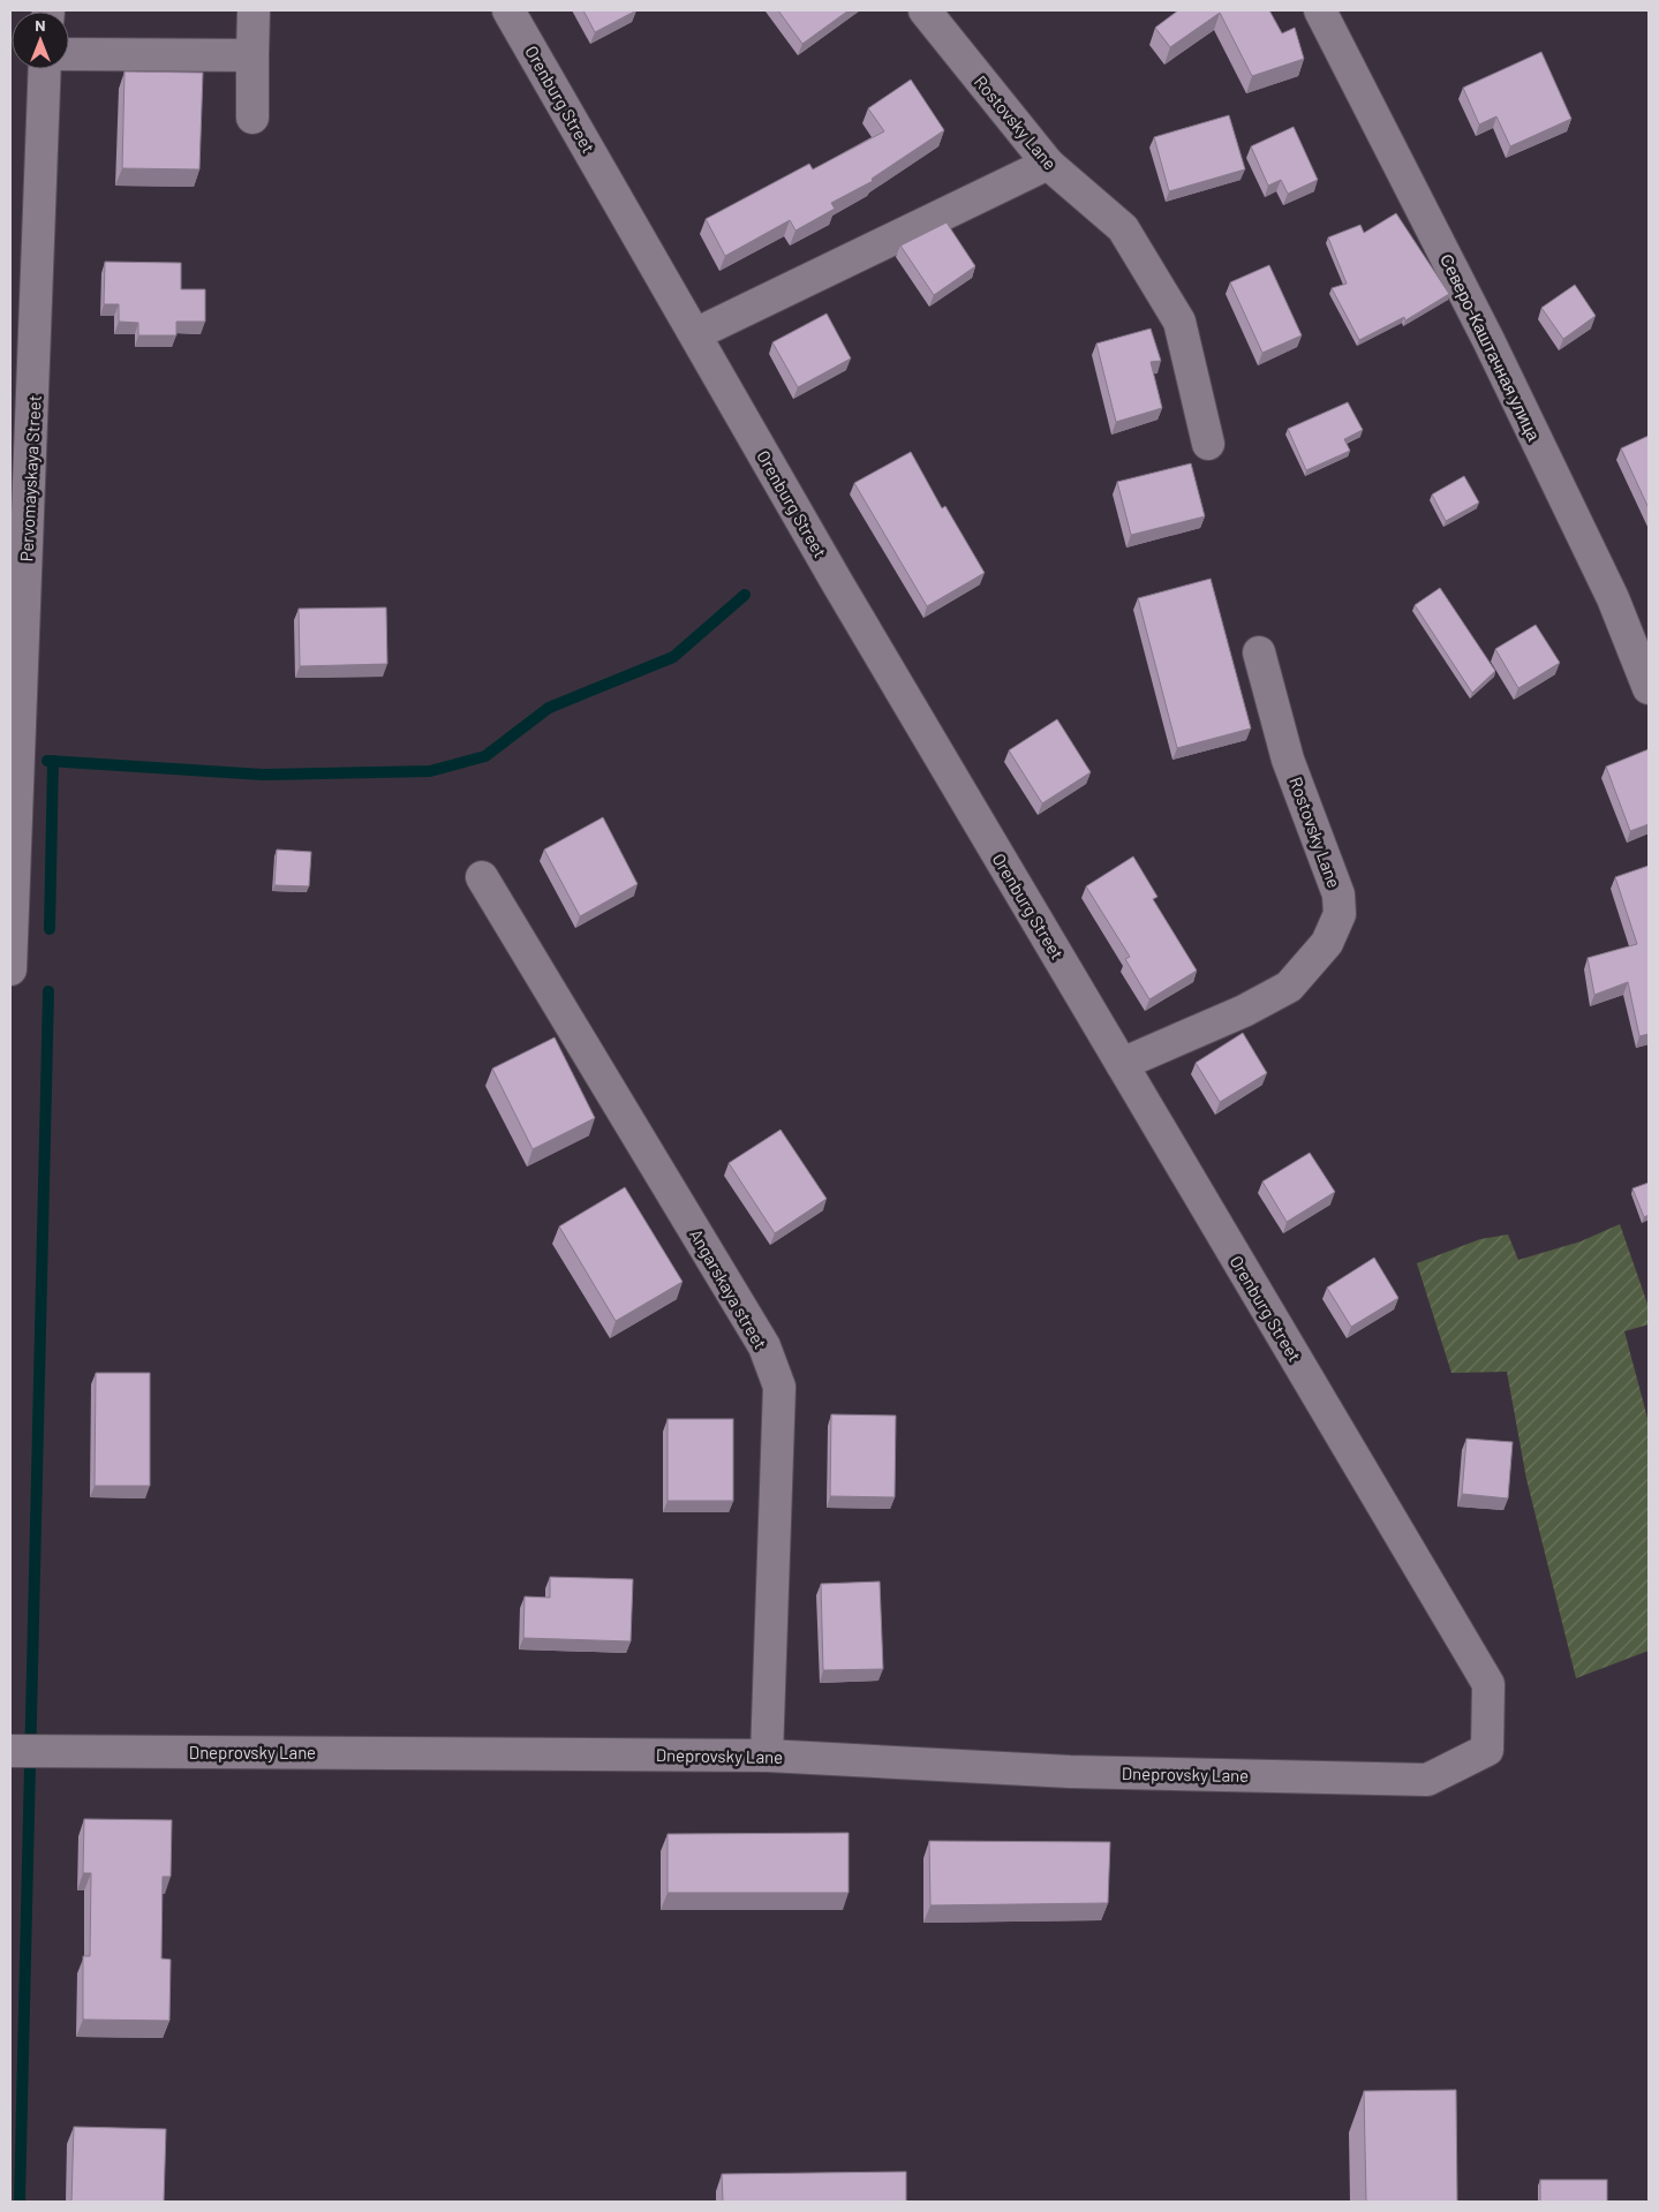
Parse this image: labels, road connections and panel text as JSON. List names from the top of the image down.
{
  "streets": {
    "street": [
      "Orenburg Street",
      "Rostovsky Lane",
      "Северо-Каштачная улица",
      "Pervomayskaya Street",
      "Angarskaya street",
      "Dneprovsky Lane"
    ]
  },
  "crossings": [
    ["Orenburg Street", "Rostovsky Lane"],
    ["Orenburg Street", "Dneprovsky Lane"],
    ["Angarskaya street", "Dneprovsky Lane"]
  ],
  "north": "top"
}
